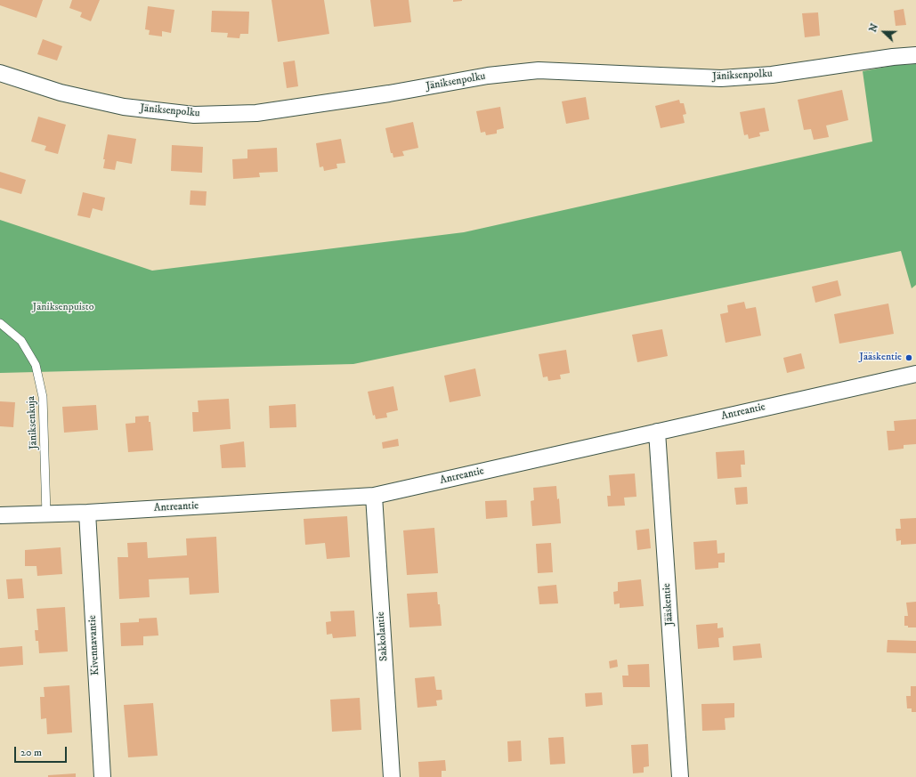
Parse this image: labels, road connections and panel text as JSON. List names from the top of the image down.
{
  "streets": {
    "street": [
      "Jäniksenpolku",
      "Antreantie",
      "Jääskentie",
      "Sakkolantie",
      "Kivennavantie"
    ],
    "lane": ["Jäniksenkuja"]
  },
  "crossings": [
    ["Antreantie", "Jäniksenkuja"],
    ["Antreantie", "Jääskentie"],
    ["Antreantie", "Sakkolantie"],
    ["Antreantie", "Kivennavantie"]
  ],
  "parks": ["Jäniksenpuisto"],
  "places": ["Jääskentie"],
  "scale_bar": "20 m",
  "north": "left"
}
